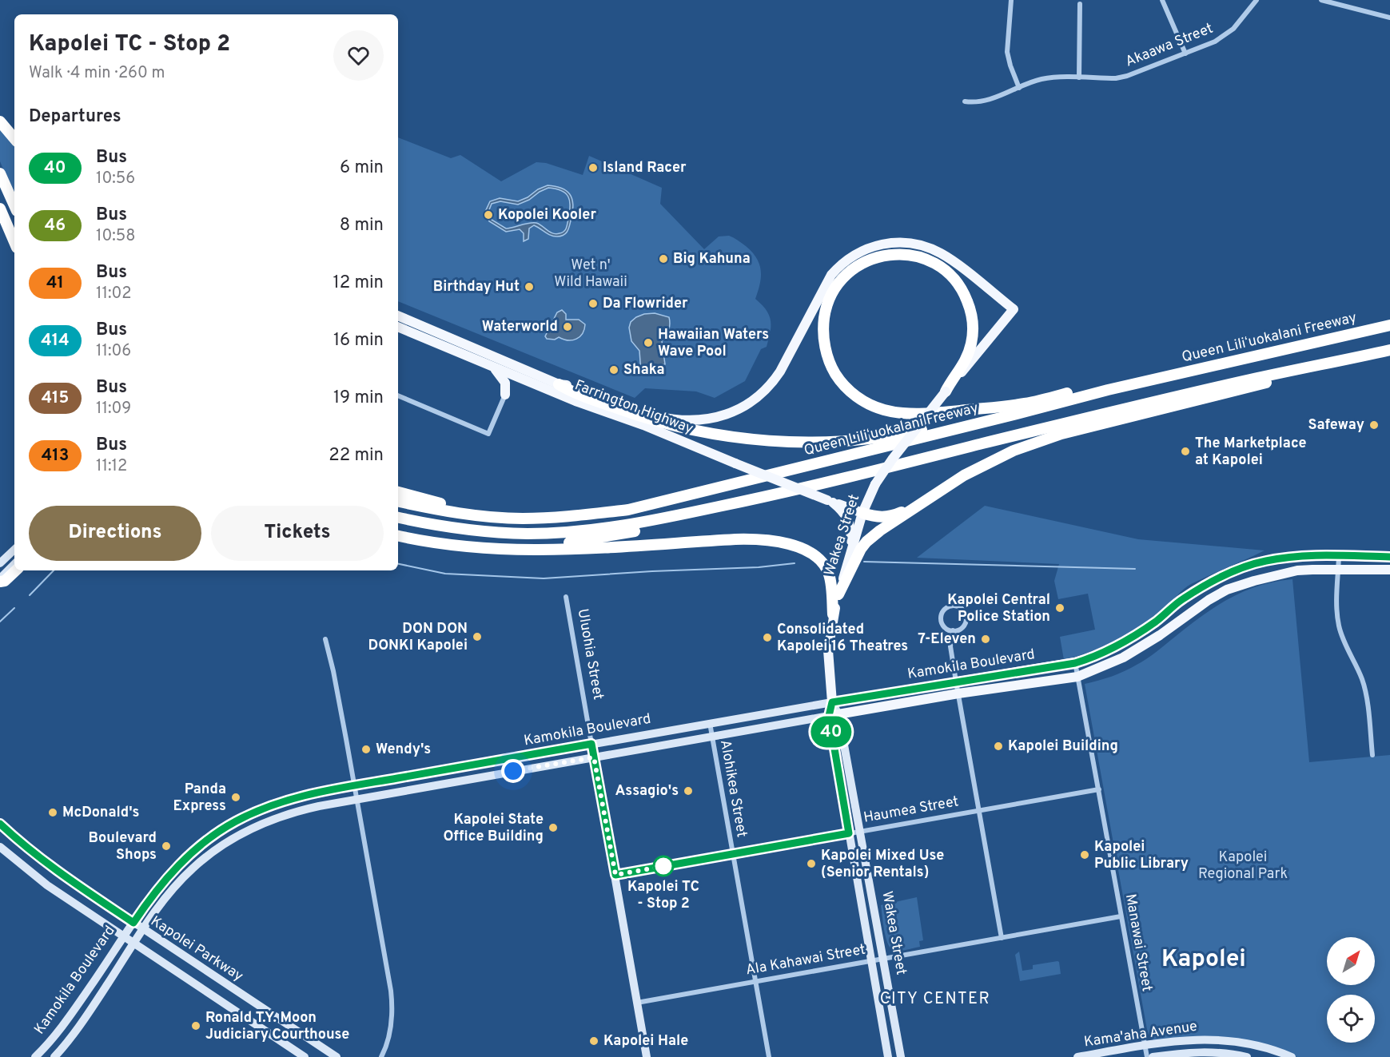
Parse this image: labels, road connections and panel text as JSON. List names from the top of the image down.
{
  "streets": {
    "highway": ["Queen Liliʻuokalani Freeway"],
    "main road": [
      "Farrington Highway",
      "Wakea Street",
      "Uluohia Street",
      "Kamokila Boulevard",
      "Kapolei Parkway",
      "Kama'aha Avenue"
    ],
    "street": [
      "Akaawa Street",
      "Alohikea Street",
      "Haumea Street",
      "Manawai Street",
      "Ala Kahawai Street"
    ]
  },
  "crossings": [
    ["Farrington Highway", "Wakea Street"],
    ["Wakea Street", "Kamokila Boulevard"],
    ["Wakea Street", "Haumea Street"],
    ["Wakea Street", "Ala Kahawai Street"],
    ["Uluohia Street", "Kamokila Boulevard"],
    ["Uluohia Street", "Haumea Street"],
    ["Uluohia Street", "Ala Kahawai Street"],
    ["Kamokila Boulevard", "Alohikea Street"],
    ["Kamokila Boulevard", "Manawai Street"],
    ["Kamokila Boulevard", "Kapolei Parkway"],
    ["Alohikea Street", "Haumea Street"],
    ["Alohikea Street", "Ala Kahawai Street"],
    ["Haumea Street", "Manawai Street"],
    ["Manawai Street", "Ala Kahawai Street"],
    ["Manawai Street", "Kama'aha Avenue"]
  ],
  "districts": ["Kapolei", "CITY CENTER"],
  "parks": ["Wet n' Wild Hawaii", "Kapolei Regional Park"],
  "places": [
    "Island Racer",
    "Kopolei Kooler",
    "Big Kahuna",
    "Birthday Hut",
    "Da Flowrider",
    "Waterworld",
    "Hawaiian Waters Wave Pool",
    "Shaka",
    "Safeway",
    "The Marketplace at Kapolei",
    "Kapolei Central Police Station",
    "DON DON DONKI Kapolei",
    "Consolidated Kapolei 16 Theatres",
    "7-Eleven",
    "Kapolei Building",
    "Wendy's",
    "Assagio's",
    "Panda Express",
    "McDonald's",
    "Kapolei State Office Building",
    "Boulevard Shops",
    "Kapolei Public Library",
    "Kapolei Mixed Use (Senior Rentals)",
    "Kapolei TC - Stop 2",
    "Ronald T.Y. Moon Judiciary Courthouse",
    "Kapolei Hale"
  ],
  "lines": ["bus line 40"],
  "north": "top right",
  "page": {
    "on_map": "40",
    "heading": [
      ["Kapolei TC - Stop 2", "Walk · 4 min · 260 m"],
      "Departures"
    ],
    "list": [
      {
        "mark": "40",
        "name": "Bus",
        "note": "10:56",
        "value": "6 min"
      },
      {
        "mark": "46",
        "name": "Bus",
        "note": "10:58",
        "value": "8 min"
      },
      {
        "mark": "41",
        "name": "Bus",
        "note": "11:02",
        "value": "12 min"
      },
      {
        "mark": "414",
        "name": "Bus",
        "note": "11:06",
        "value": "16 min"
      },
      {
        "mark": "415",
        "name": "Bus",
        "note": "11:09",
        "value": "19 min"
      },
      {
        "mark": "413",
        "name": "Bus",
        "note": "11:12",
        "value": "22 min"
      }
    ],
    "buttons": ["Directions", "Tickets"]
  }
}
